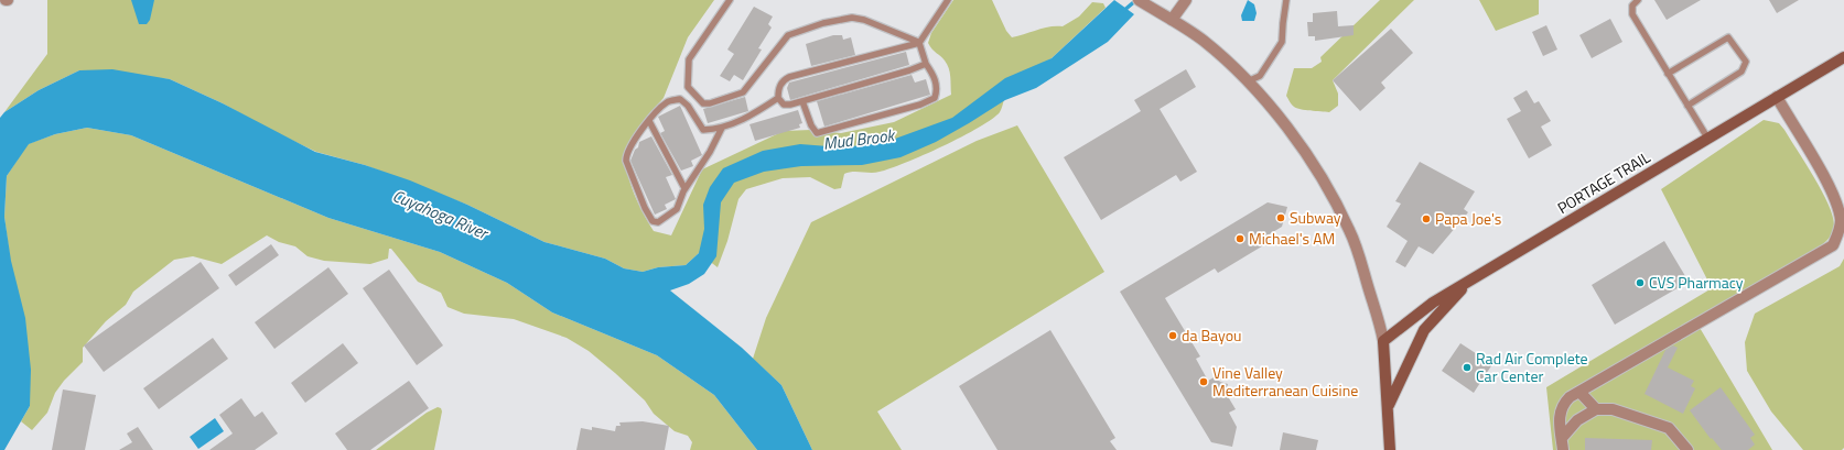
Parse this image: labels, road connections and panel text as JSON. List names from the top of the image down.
{
  "streets": {
    "main road": ["PORTAGE TRAIL"]
  },
  "water": ["Mud Brook", "Cuyahoga River"],
  "places": [
    "Subway",
    "Papa Joe's",
    "Michael's AM",
    "CVS Pharmacy",
    "da Bayou",
    "Rad Air Complete Car Center",
    "Vine Valley Mediterranean Cuisine"
  ]
}
